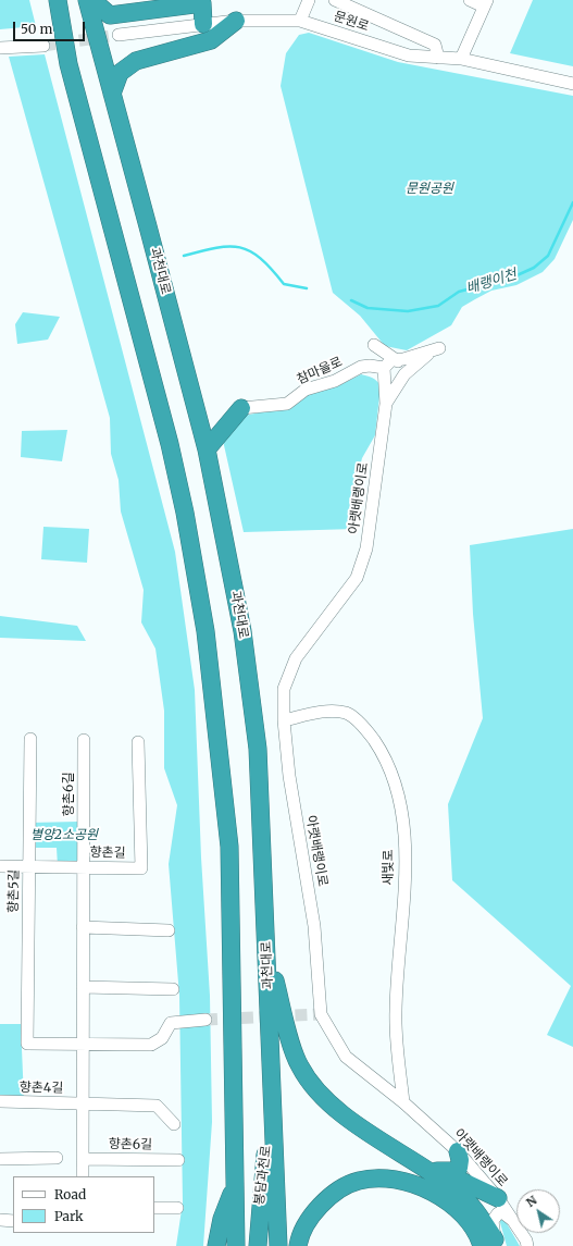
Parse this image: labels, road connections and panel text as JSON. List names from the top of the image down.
{
  "streets": {
    "highway": ["과천대로", "봉담과천로"],
    "street": [
      "문원로",
      "참마을로",
      "아랫배랭이로",
      "향촌6길",
      "향촌길",
      "새빛로",
      "향촌5길",
      "향촌4길"
    ]
  },
  "crossings": [
    ["과천대로", "봉담과천로"],
    ["아랫배랭이로", "새빛로"],
    ["향촌6길", "향촌길"],
    ["향촌6길", "향촌5길"],
    ["향촌6길", "향촌4길"],
    ["향촌길", "향촌5길"]
  ],
  "water": ["배랭이천"],
  "parks": ["문원공원", "별양2소공원"],
  "legend": ["Road", "Park"],
  "scale_bar": "50 m",
  "north": "top left"
}
